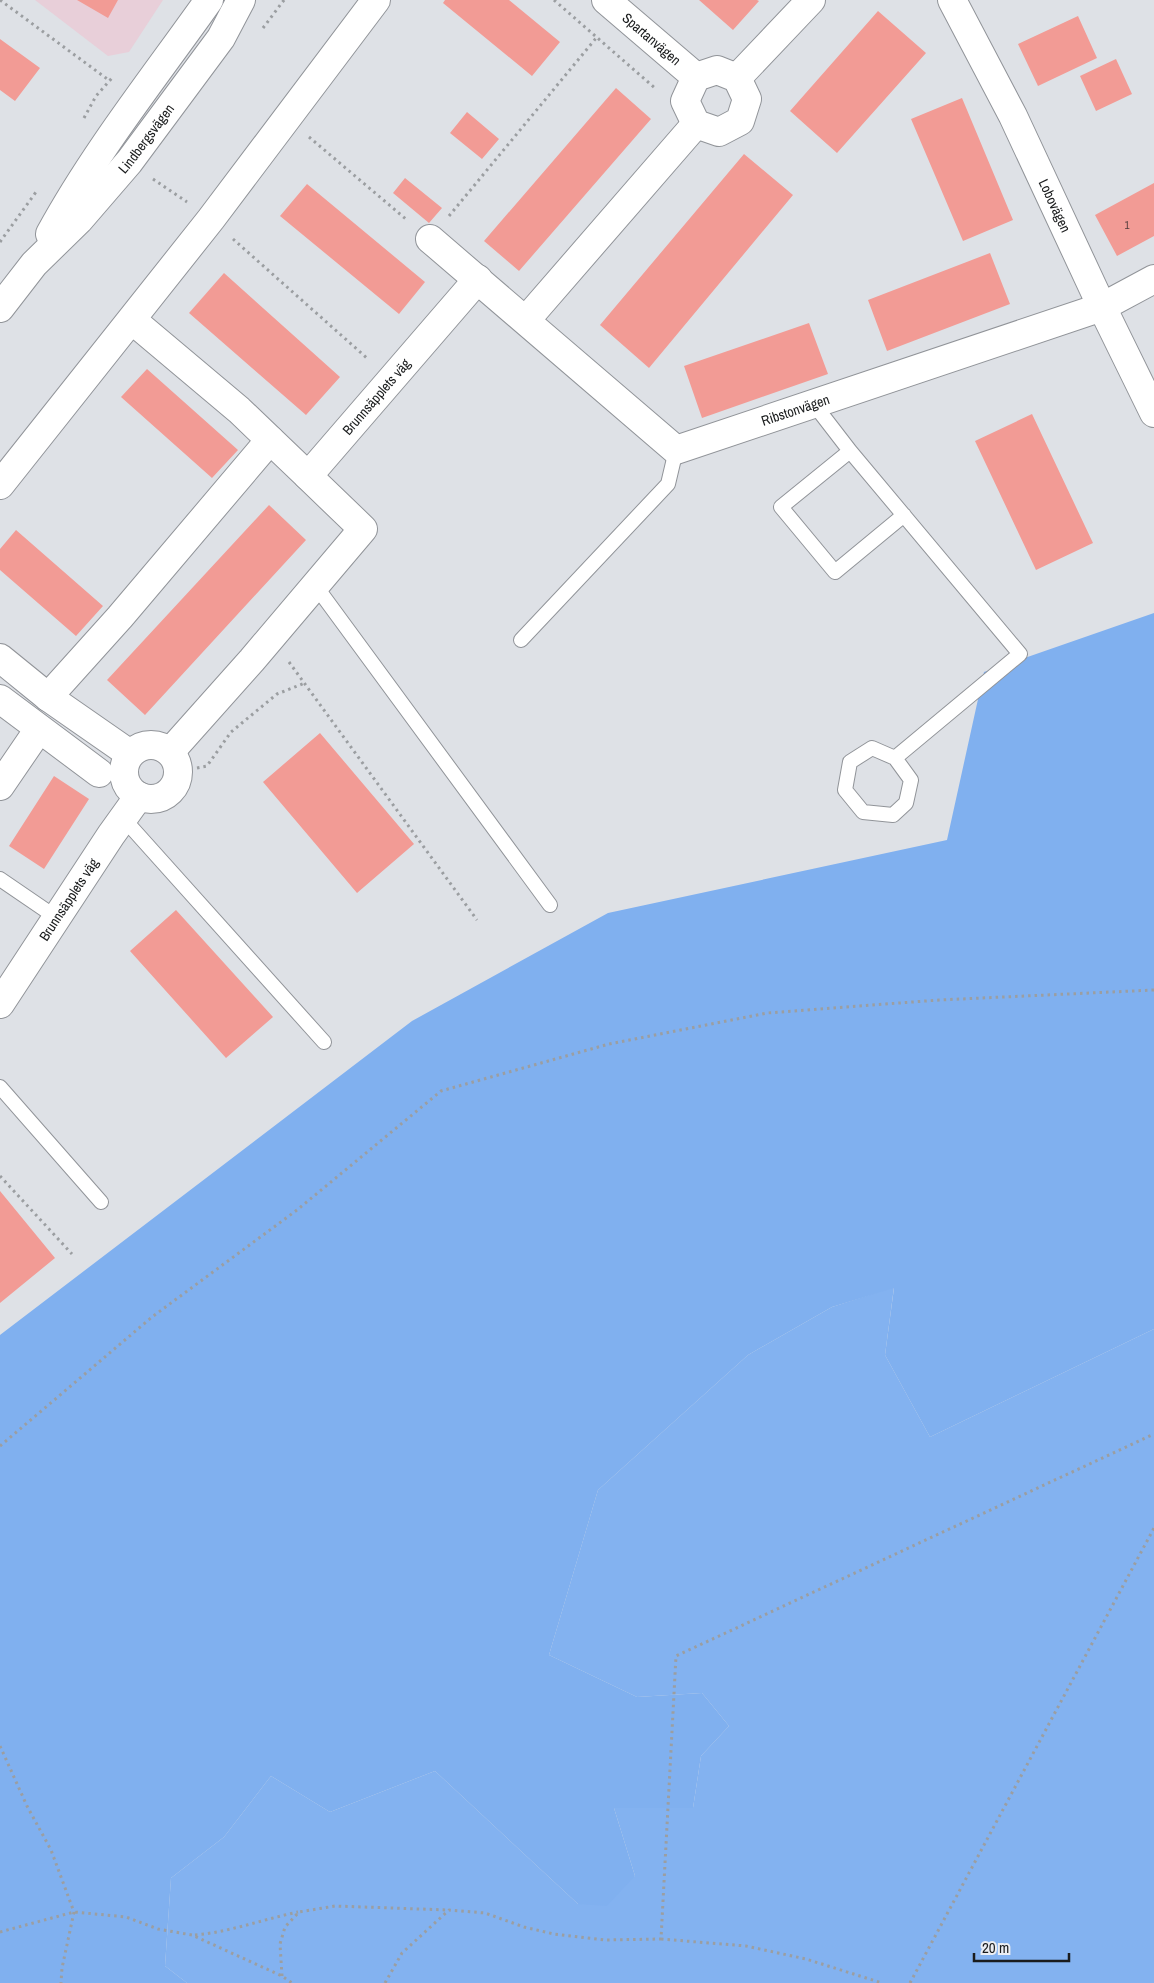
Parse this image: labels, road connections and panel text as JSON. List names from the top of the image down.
{
  "streets": {
    "street": [
      "Spartanvägen",
      "Lindbergsvägen",
      "Lobovägen",
      "Brunnsäpplets väg",
      "Ribstonvägen"
    ]
  },
  "crossings": [
    ["Lobovägen", "Ribstonvägen"]
  ],
  "house_numbers": ["1"],
  "scale_bar": "20 m"
}
